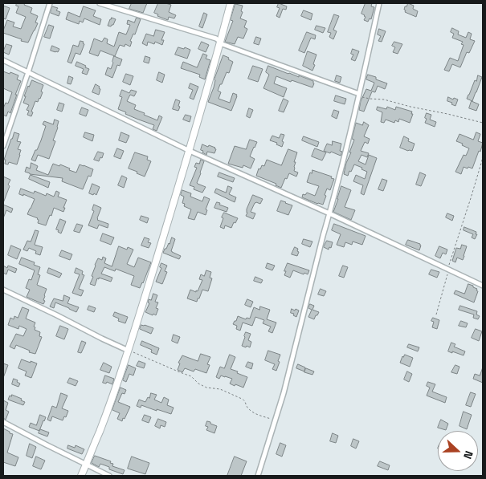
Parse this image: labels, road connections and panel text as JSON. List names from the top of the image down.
{
  "north": "right"
}
